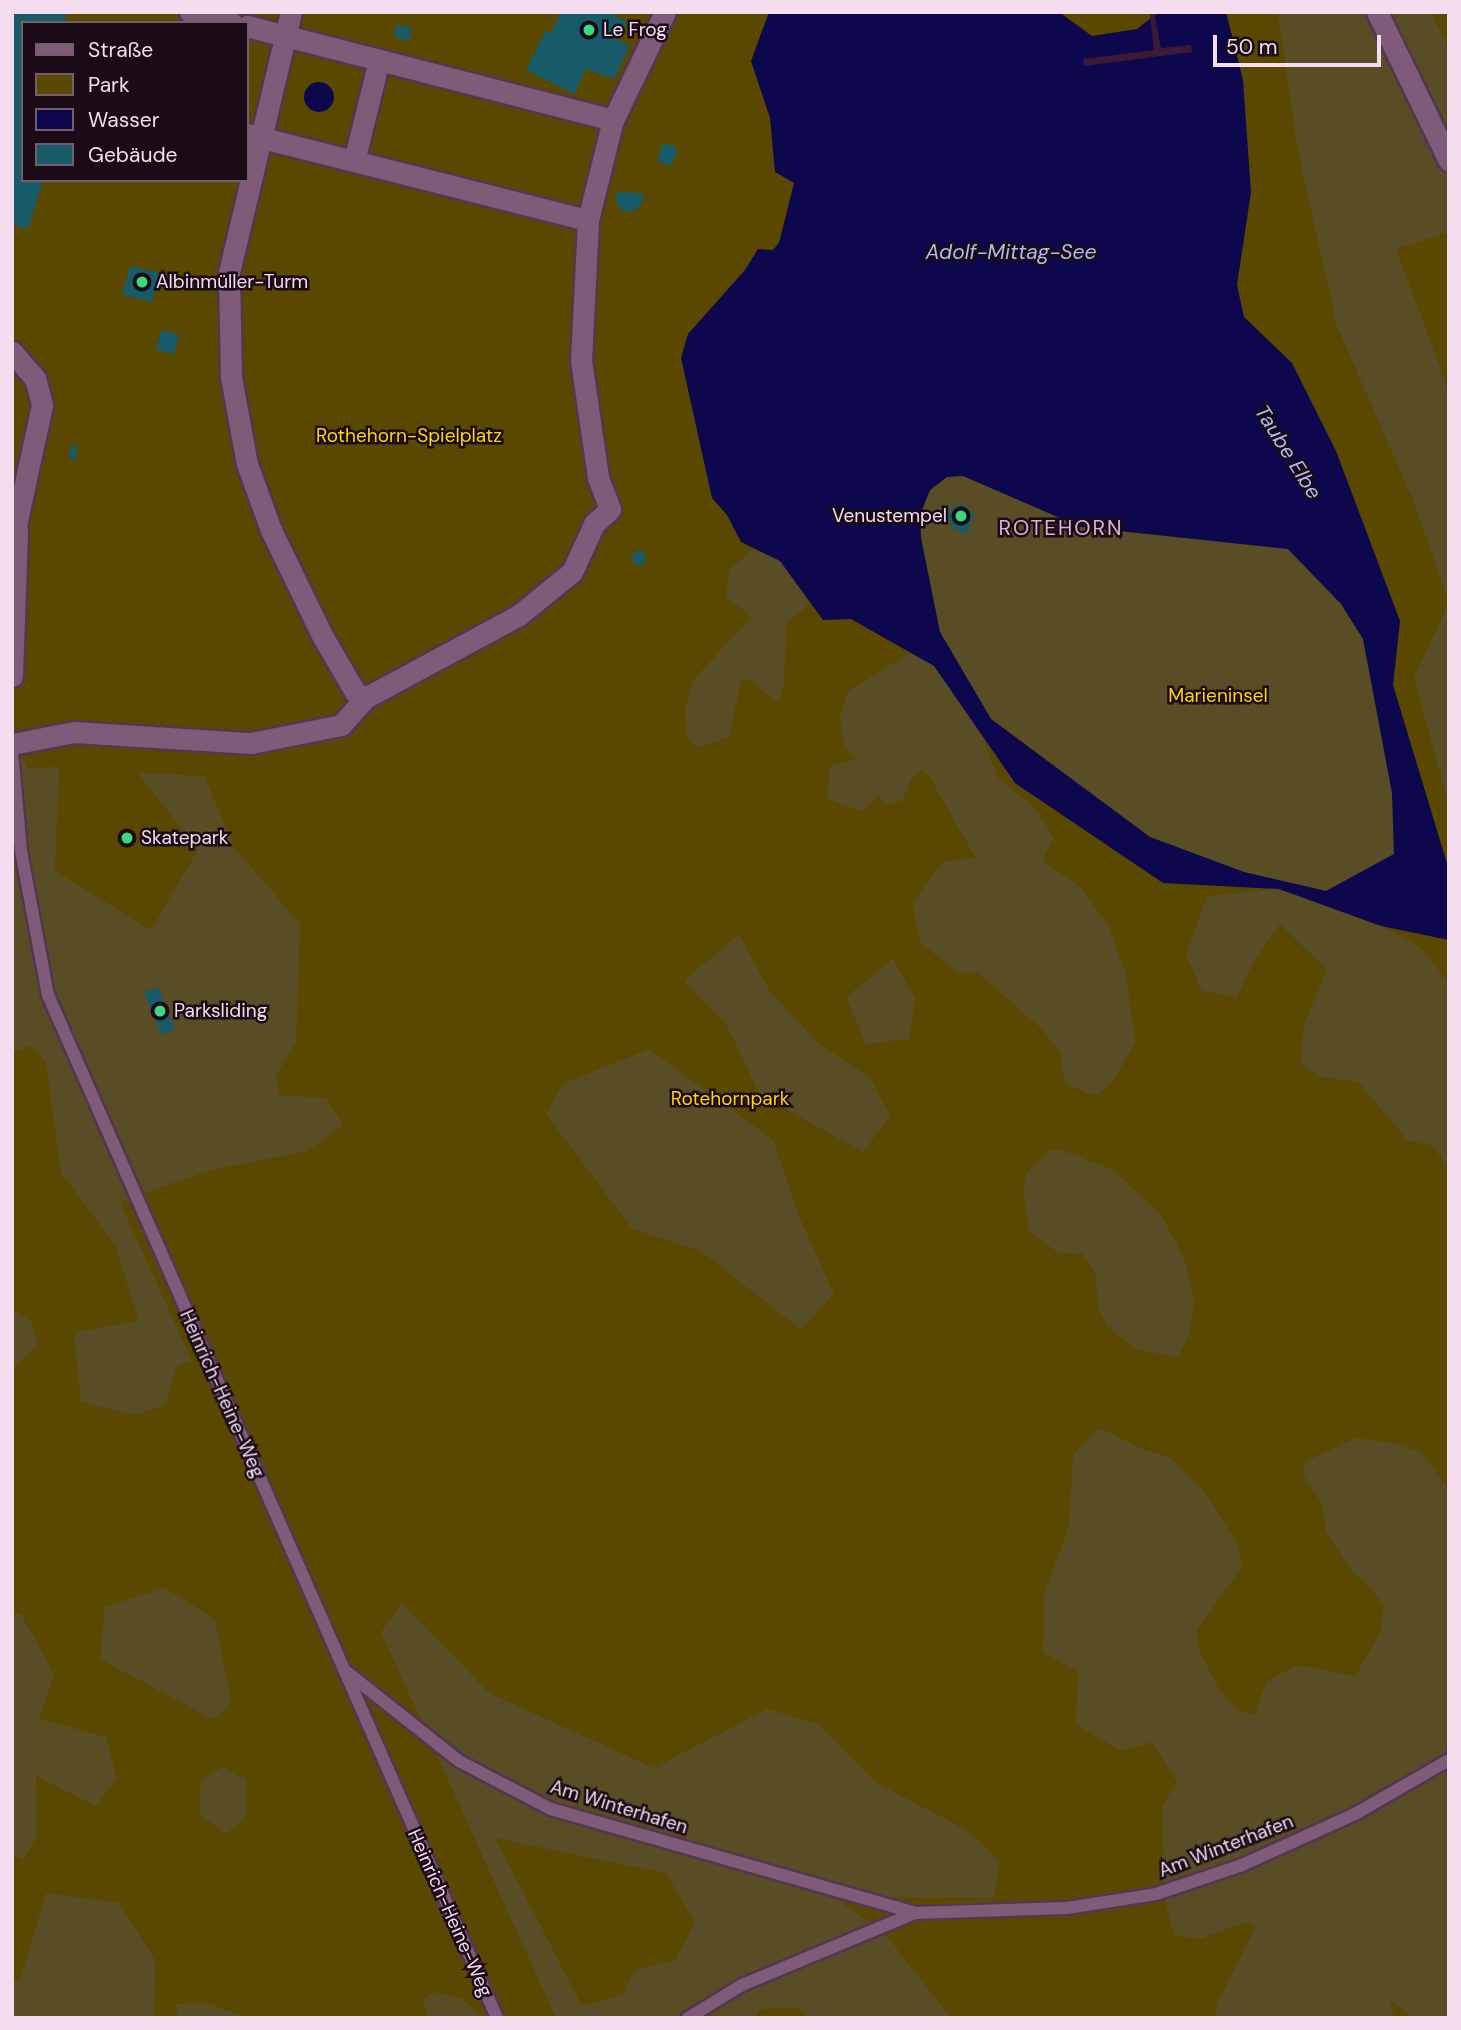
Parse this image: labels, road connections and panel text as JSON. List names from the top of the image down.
{
  "streets": {
    "lane": ["Heinrich-Heine-Weg", "Am Winterhafen"]
  },
  "crossings": [
    ["Heinrich-Heine-Weg", "Am Winterhafen"]
  ],
  "districts": ["ROTEHORN"],
  "water": ["Adolf-Mittag-See", "Taube Elbe"],
  "parks": ["Rothehorn-Spielplatz", "Marieninsel", "Rotehornpark"],
  "places": [
    "Le Frog",
    "Albinmüller-Turm",
    "Venustempel",
    "Skatepark",
    "Parksliding"
  ],
  "legend": [
    "Straße",
    "Park",
    "Wasser",
    "Gebäude"
  ],
  "scale_bar": "50 m"
}
